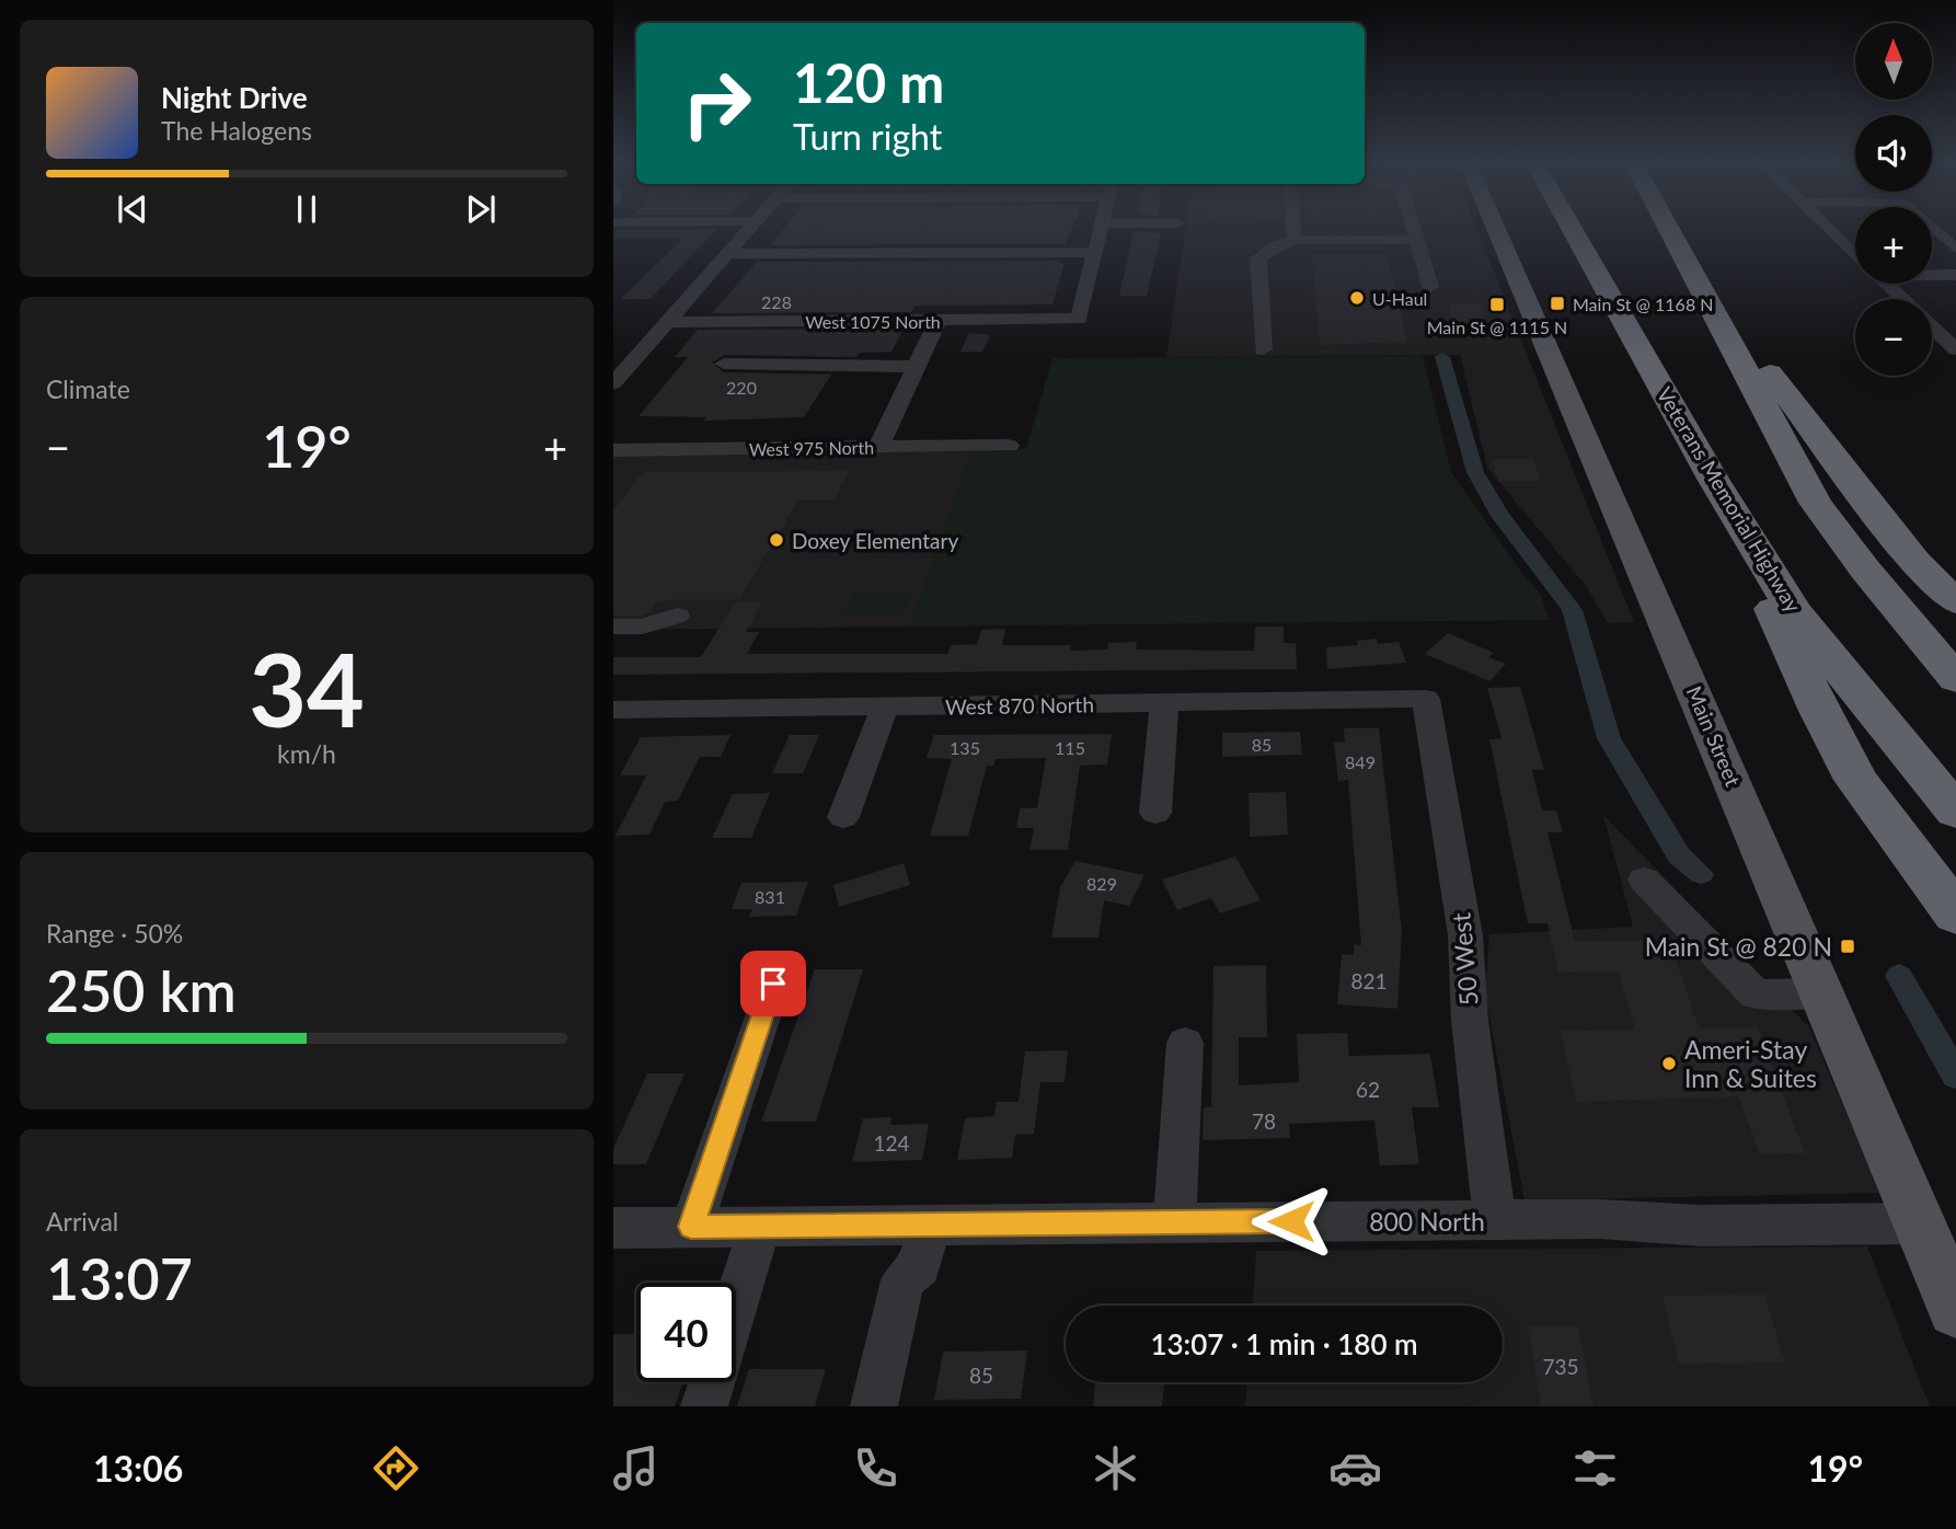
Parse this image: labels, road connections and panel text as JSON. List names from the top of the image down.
{
  "streets": {
    "highway": ["Veterans Memorial Highway"],
    "main road": ["Main Street"],
    "street": [
      "West 1075 North",
      "West 975 North",
      "West 870 North",
      "50 West",
      "800 North"
    ]
  },
  "crossings": [
    ["West 870 North", "50 West"],
    ["Main Street", "800 North"],
    ["50 West", "800 North"]
  ],
  "places": {
    "other": ["U-Haul", "Doxey Elementary", "Ameri-Stay Inn & Suites"],
    "transit": ["Main St @ 1168 N", "Main St @ 1115 N", "Main St @ 820 N"]
  },
  "house_numbers": [
    "228",
    "220",
    "85",
    "135",
    "115",
    "849",
    "829",
    "831",
    "821",
    "62",
    "78",
    "124",
    "735",
    "85"
  ],
  "north": "top",
  "page": {
    "map_buttons": ["+", "−"],
    "turn": ["120 m", "Turn right"],
    "song": ["Night Drive", "The Halogens"],
    "tile": [
      "Climate",
      ["34", "km/h"],
      ["Range · 50%", "250 km"],
      ["Arrival", "13:07"]
    ],
    "heat": ["−", "19°", "+"],
    "limit": "40",
    "trip": "13:07 · 1 min · 180 m",
    "tabs": ["13:06", "19°"]
  }
}
